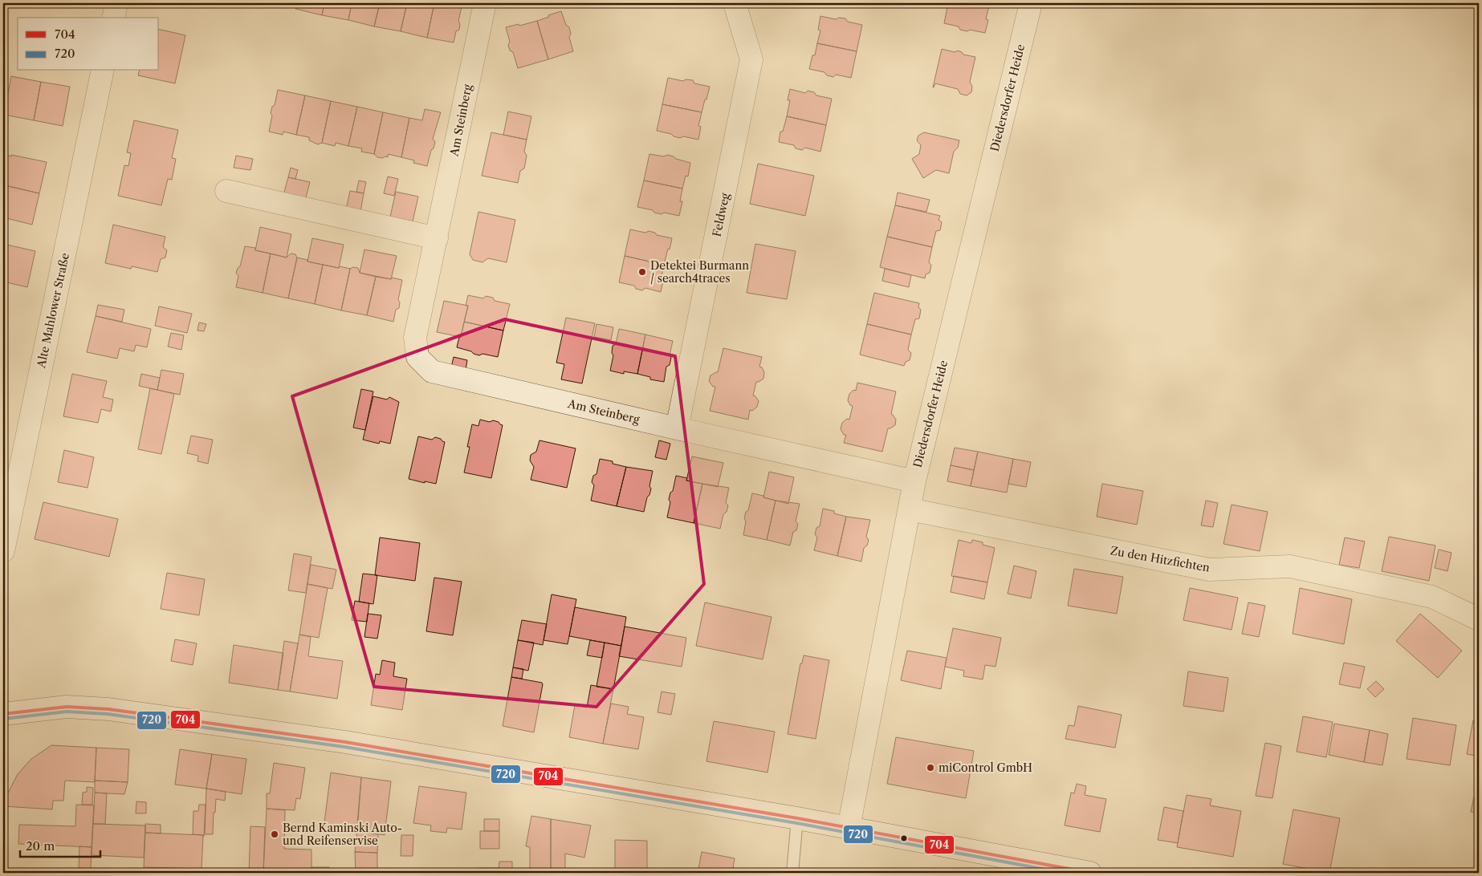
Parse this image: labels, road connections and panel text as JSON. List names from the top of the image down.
{
  "streets": {
    "street": [
      "Diedersdorfer Heide",
      "Am Steinberg",
      "Feldweg",
      "Alte Mahlower Straße",
      "Zu den Hitzfichten"
    ]
  },
  "crossings": [
    ["Diedersdorfer Heide", "Am Steinberg"],
    ["Diedersdorfer Heide", "Zu den Hitzfichten"],
    ["Am Steinberg", "Feldweg"]
  ],
  "places": ["Detektei Burmann / search4traces", "miControl GmbH", "Bernd Kaminski Auto- und Reifenservise"],
  "lines": ["transit line 704", "transit line 720"],
  "legend": ["704", "720"],
  "scale_bar": "20 m"
}
